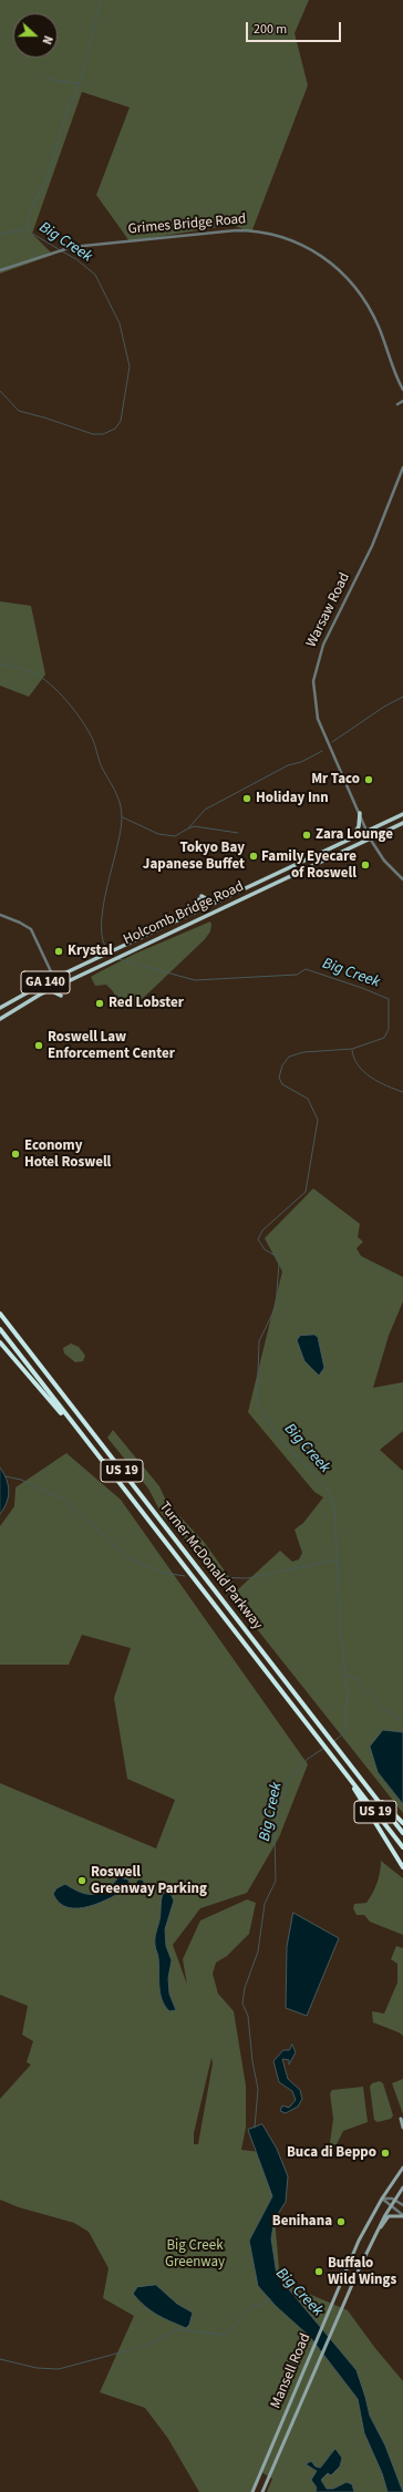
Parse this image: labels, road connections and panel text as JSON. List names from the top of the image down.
{
  "streets": {
    "highway": ["US 19", "Turner McDonald Parkway"],
    "main road": ["Holcomb Bridge Road", "GA 140", "Mansell Road"],
    "street": ["Grimes Bridge Road", "Warsaw Road"]
  },
  "crossings": [
    ["Warsaw Road", "Holcomb Bridge Road"]
  ],
  "water": ["Big Creek"],
  "parks": ["Big Creek Greenway"],
  "places": [
    "Mr Taco",
    "Holiday Inn",
    "Zara Lounge",
    "Tokyo Bay Japanese Buffet",
    "Family Eyecare of Roswell",
    "Krystal",
    "Red Lobster",
    "Roswell Law Enforcement Center",
    "Economy Hotel Roswell",
    "Roswell Greenway Parking",
    "Buca di Beppo",
    "Benihana",
    "Buffalo Wild Wings"
  ],
  "scale_bar": "200 m",
  "north": "right"
}
